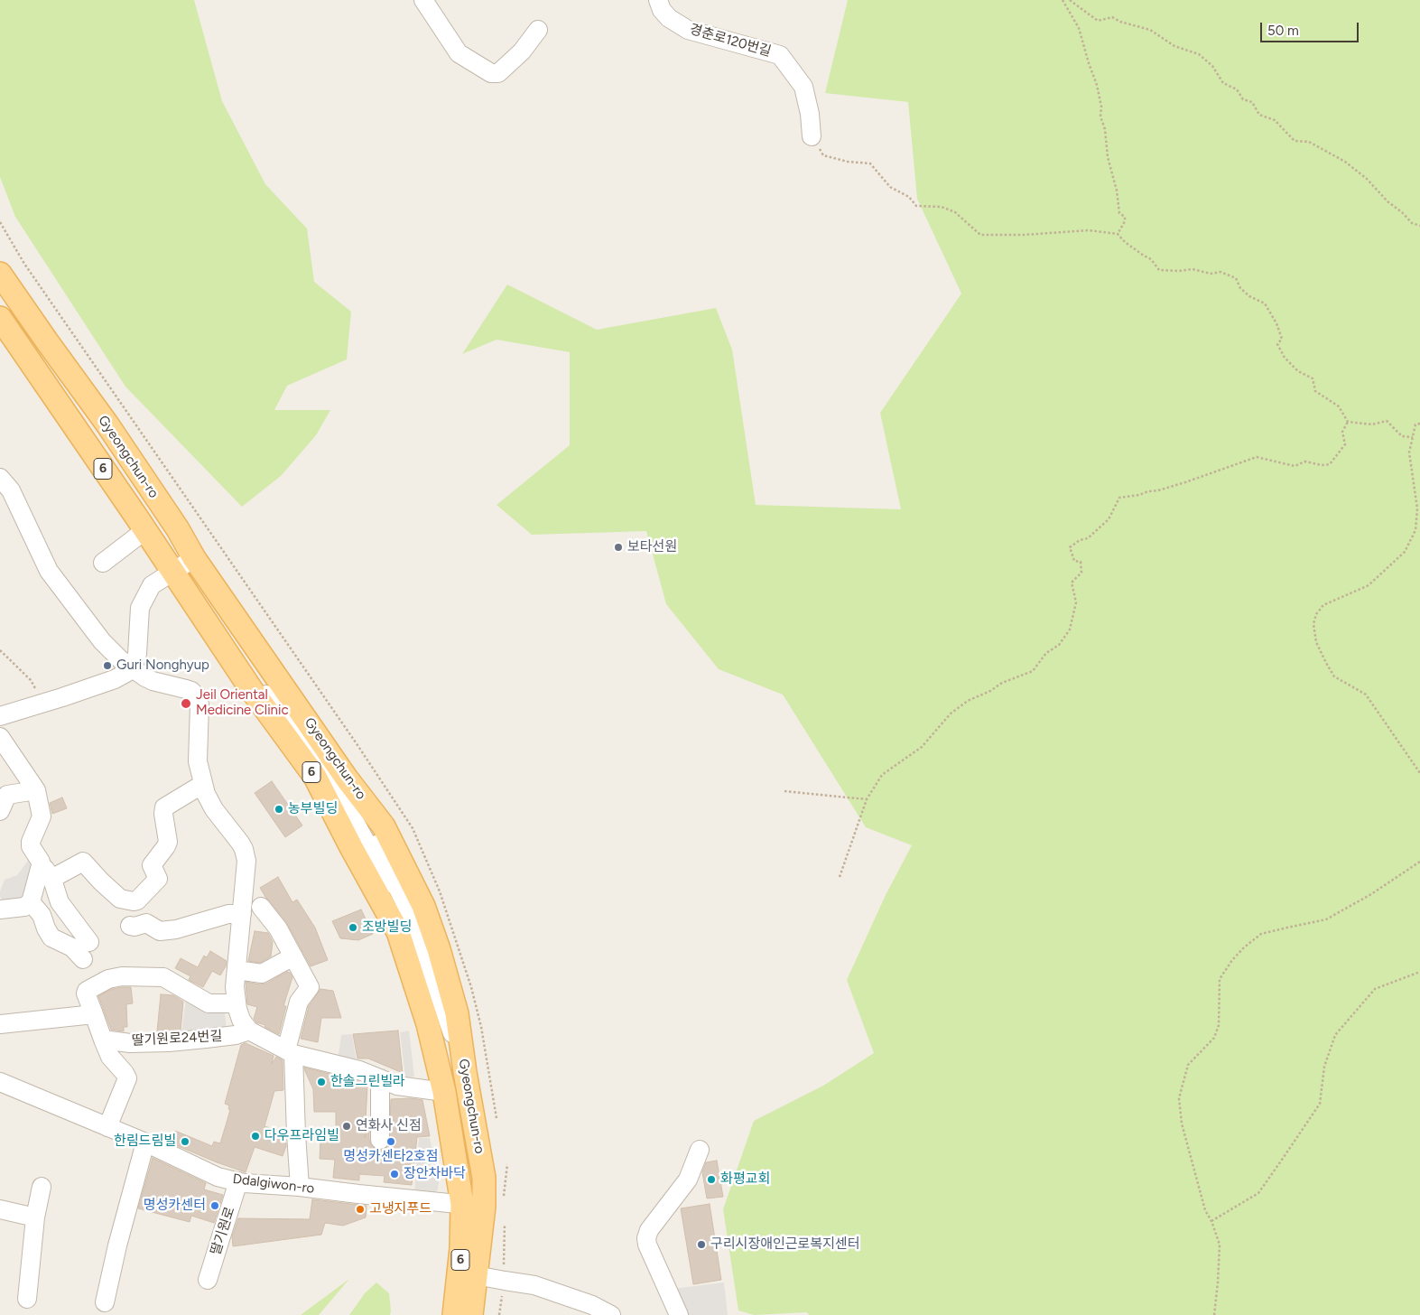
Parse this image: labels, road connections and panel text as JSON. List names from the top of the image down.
{
  "streets": {
    "main road": ["Gyeongchun-ro", "6"],
    "street": [
      "경춘로120번길",
      "딸기원로24번길",
      "Ddalgiwon-ro",
      "딸기원로"
    ]
  },
  "crossings": [
    ["Gyeongchun-ro", "Ddalgiwon-ro"],
    ["Ddalgiwon-ro", "딸기원로"]
  ],
  "places": [
    "보타선원",
    "Guri Nonghyup",
    "Jeil Oriental Medicine Clinic",
    "농부빌딩",
    "조방빌딩",
    "한솔그린빌라",
    "연화사 신점",
    "다우프라임빌",
    "한림드림빌",
    "명성카센타2호점",
    "장안차바닥",
    "화평교회",
    "명성카센터",
    "고냉지푸드",
    "구리시장애인근로복지센터"
  ],
  "scale_bar": "50 m"
}
